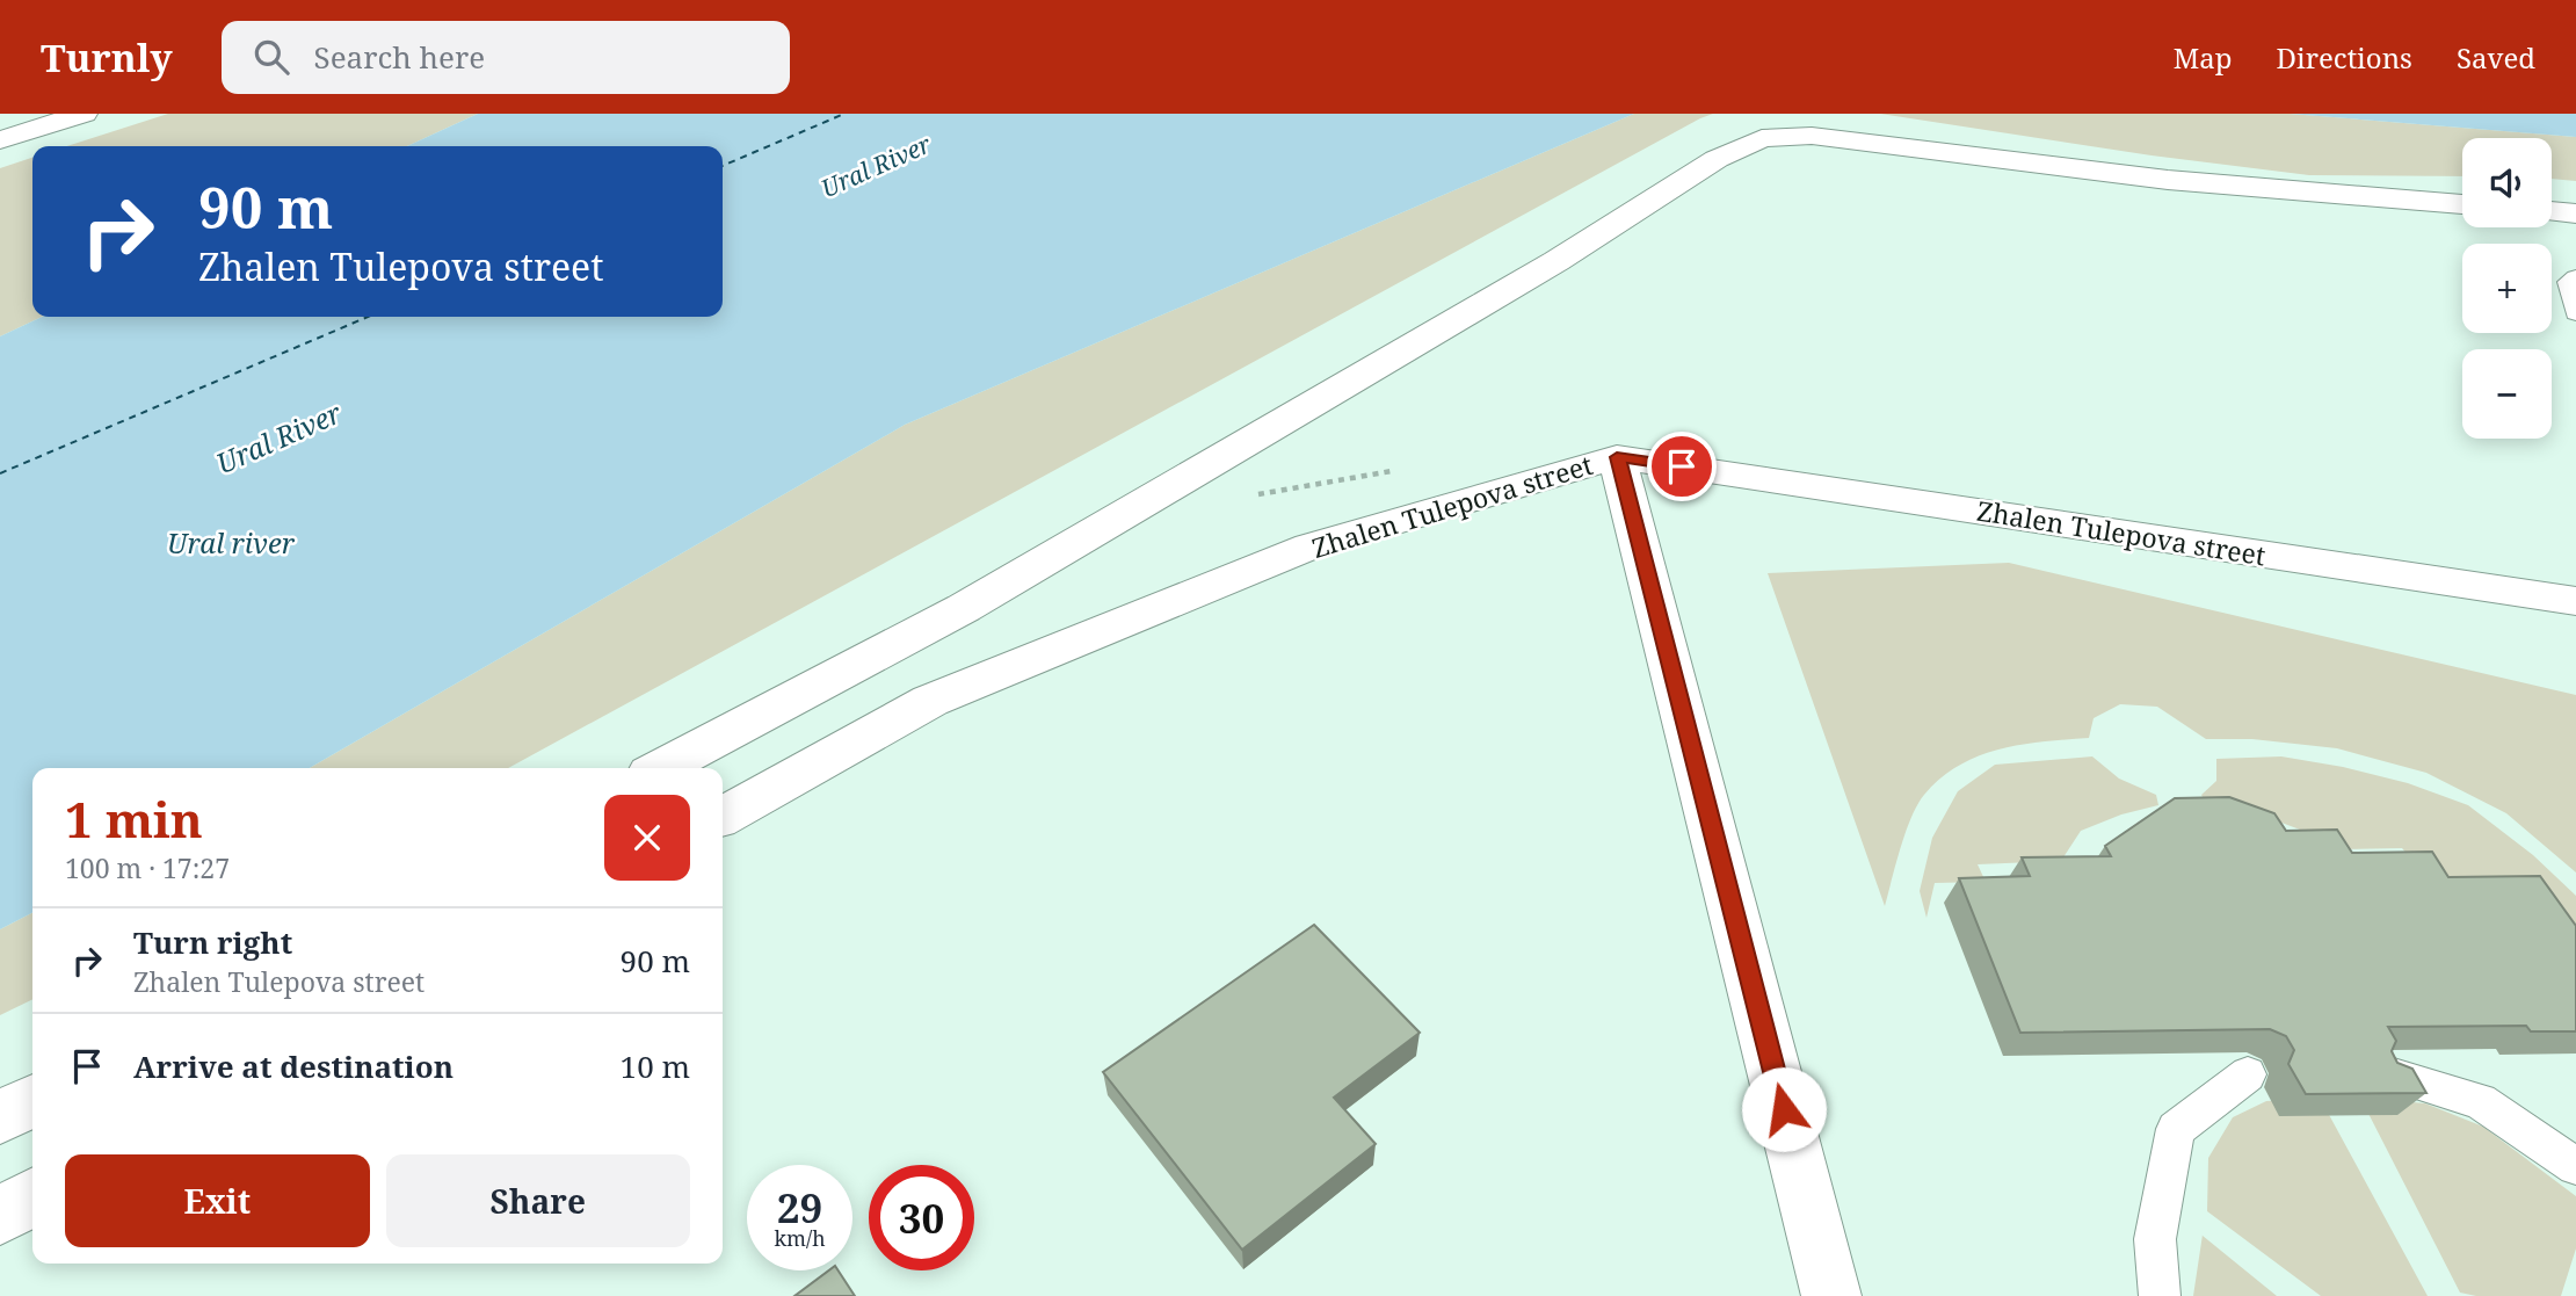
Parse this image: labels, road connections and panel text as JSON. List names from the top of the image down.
{
  "streets": {
    "street": ["Zhalen Tulepova street"]
  },
  "water": ["Ural River", "Ural river"],
  "page": {
    "header": "Turnly",
    "search": "Search here",
    "nav": ["Map", "Directions", "Saved"],
    "map_buttons": ["+", "−"],
    "turn": ["90 m", "Zhalen Tulepova street"],
    "heading": ["1 min", "100 m · 17:27"],
    "list": [
      {
        "name": "Turn right",
        "note": "Zhalen Tulepova street",
        "value": "90 m"
      },
      {
        "name": "Arrive at destination",
        "value": "10 m"
      }
    ],
    "buttons": ["Exit", "Share"],
    "speed": "29 km/h",
    "limit": "30"
  }
}
